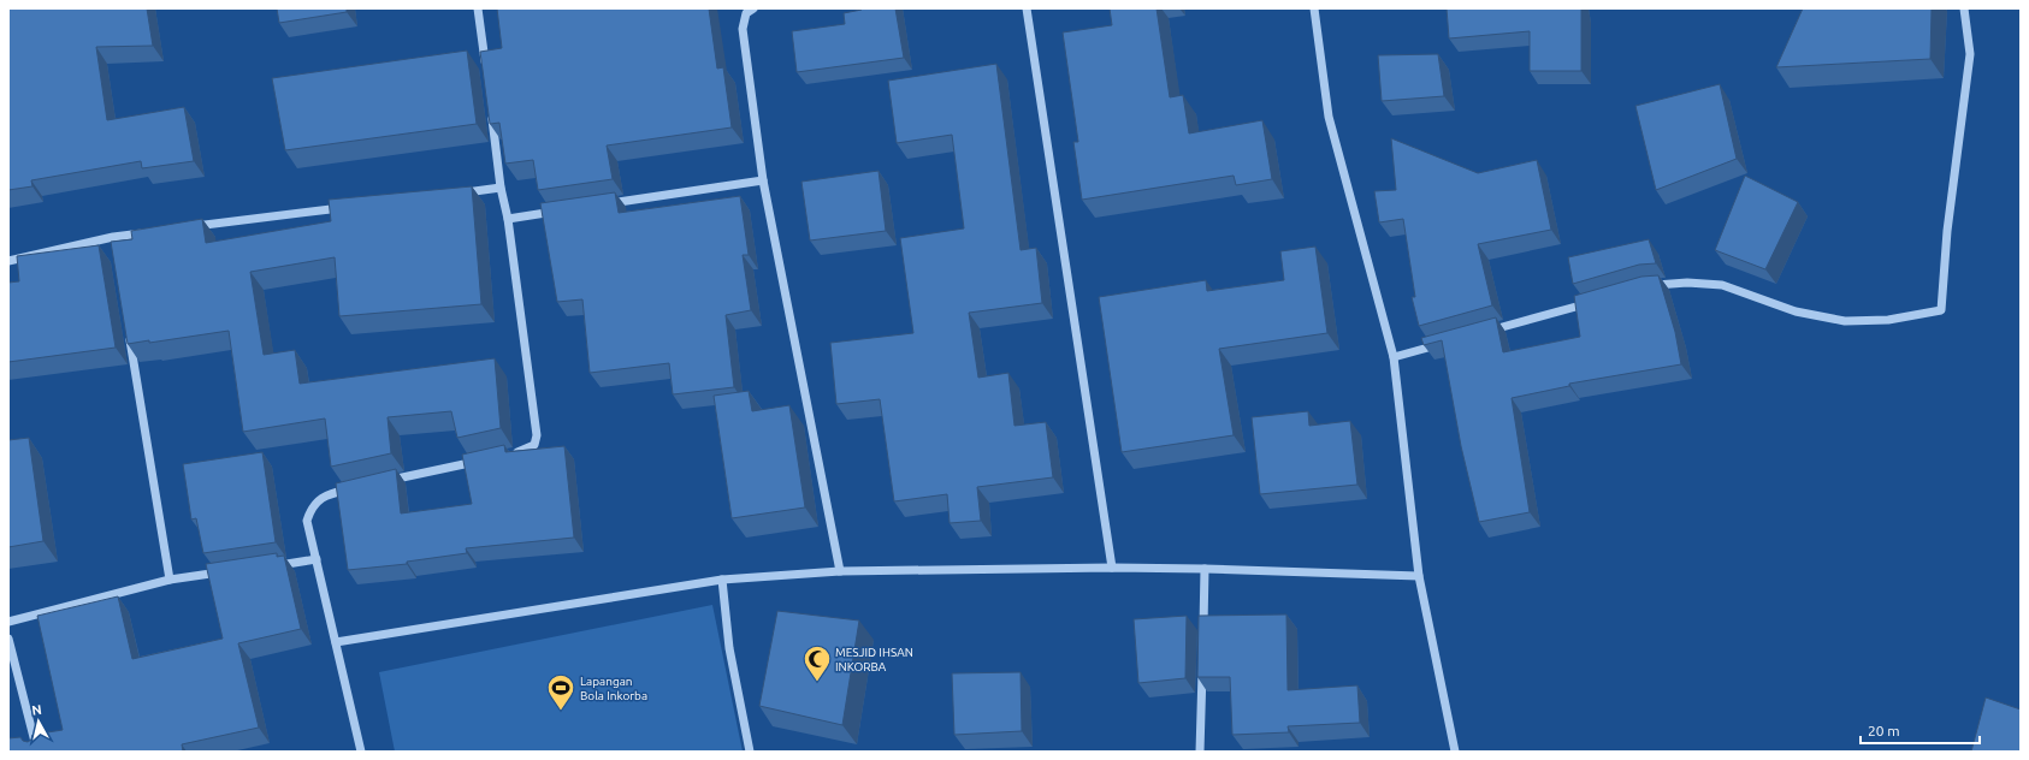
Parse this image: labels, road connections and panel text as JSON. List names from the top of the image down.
{
  "places": {
    "mosque": ["MESJID IHSAN INKORBA"],
    "sports": ["Lapangan Bola Inkorba"]
  },
  "scale_bar": "20 m",
  "north": "top"
}
